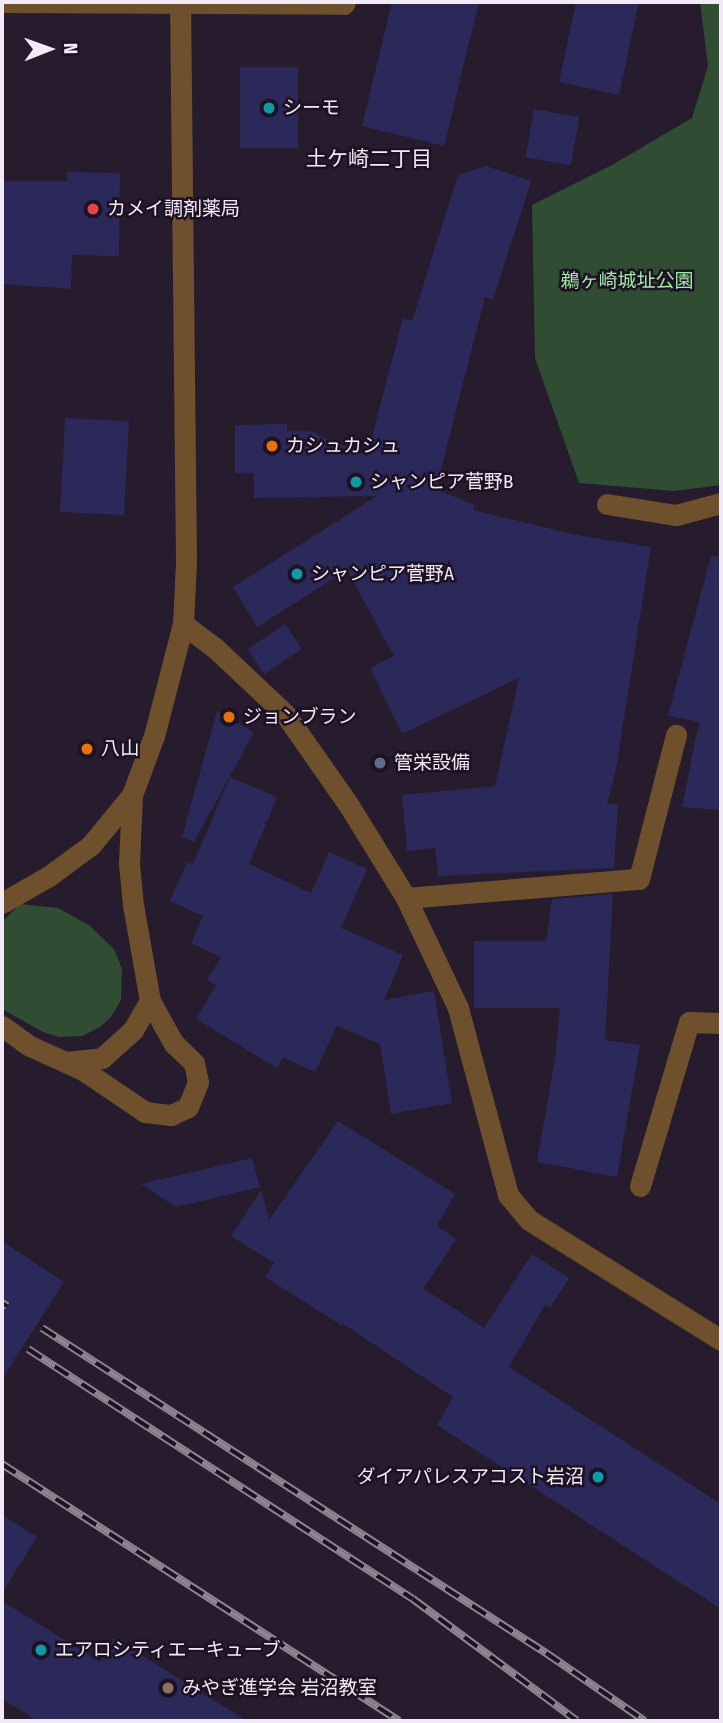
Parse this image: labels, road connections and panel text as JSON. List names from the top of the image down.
{
  "districts": ["土ケ崎二丁目"],
  "parks": ["鵜ヶ崎城址公園"],
  "places": [
    "シーモ",
    "カメイ調剤薬局",
    "カシュカシュ",
    "シャンピア菅野B",
    "シャンピア菅野A",
    "ジョンブラン",
    "八山",
    "管栄設備",
    "ダイアパレスアコスト岩沼",
    "エアロシティエーキューブ",
    "みやぎ進学会 岩沼教室"
  ],
  "north": "right"
}
